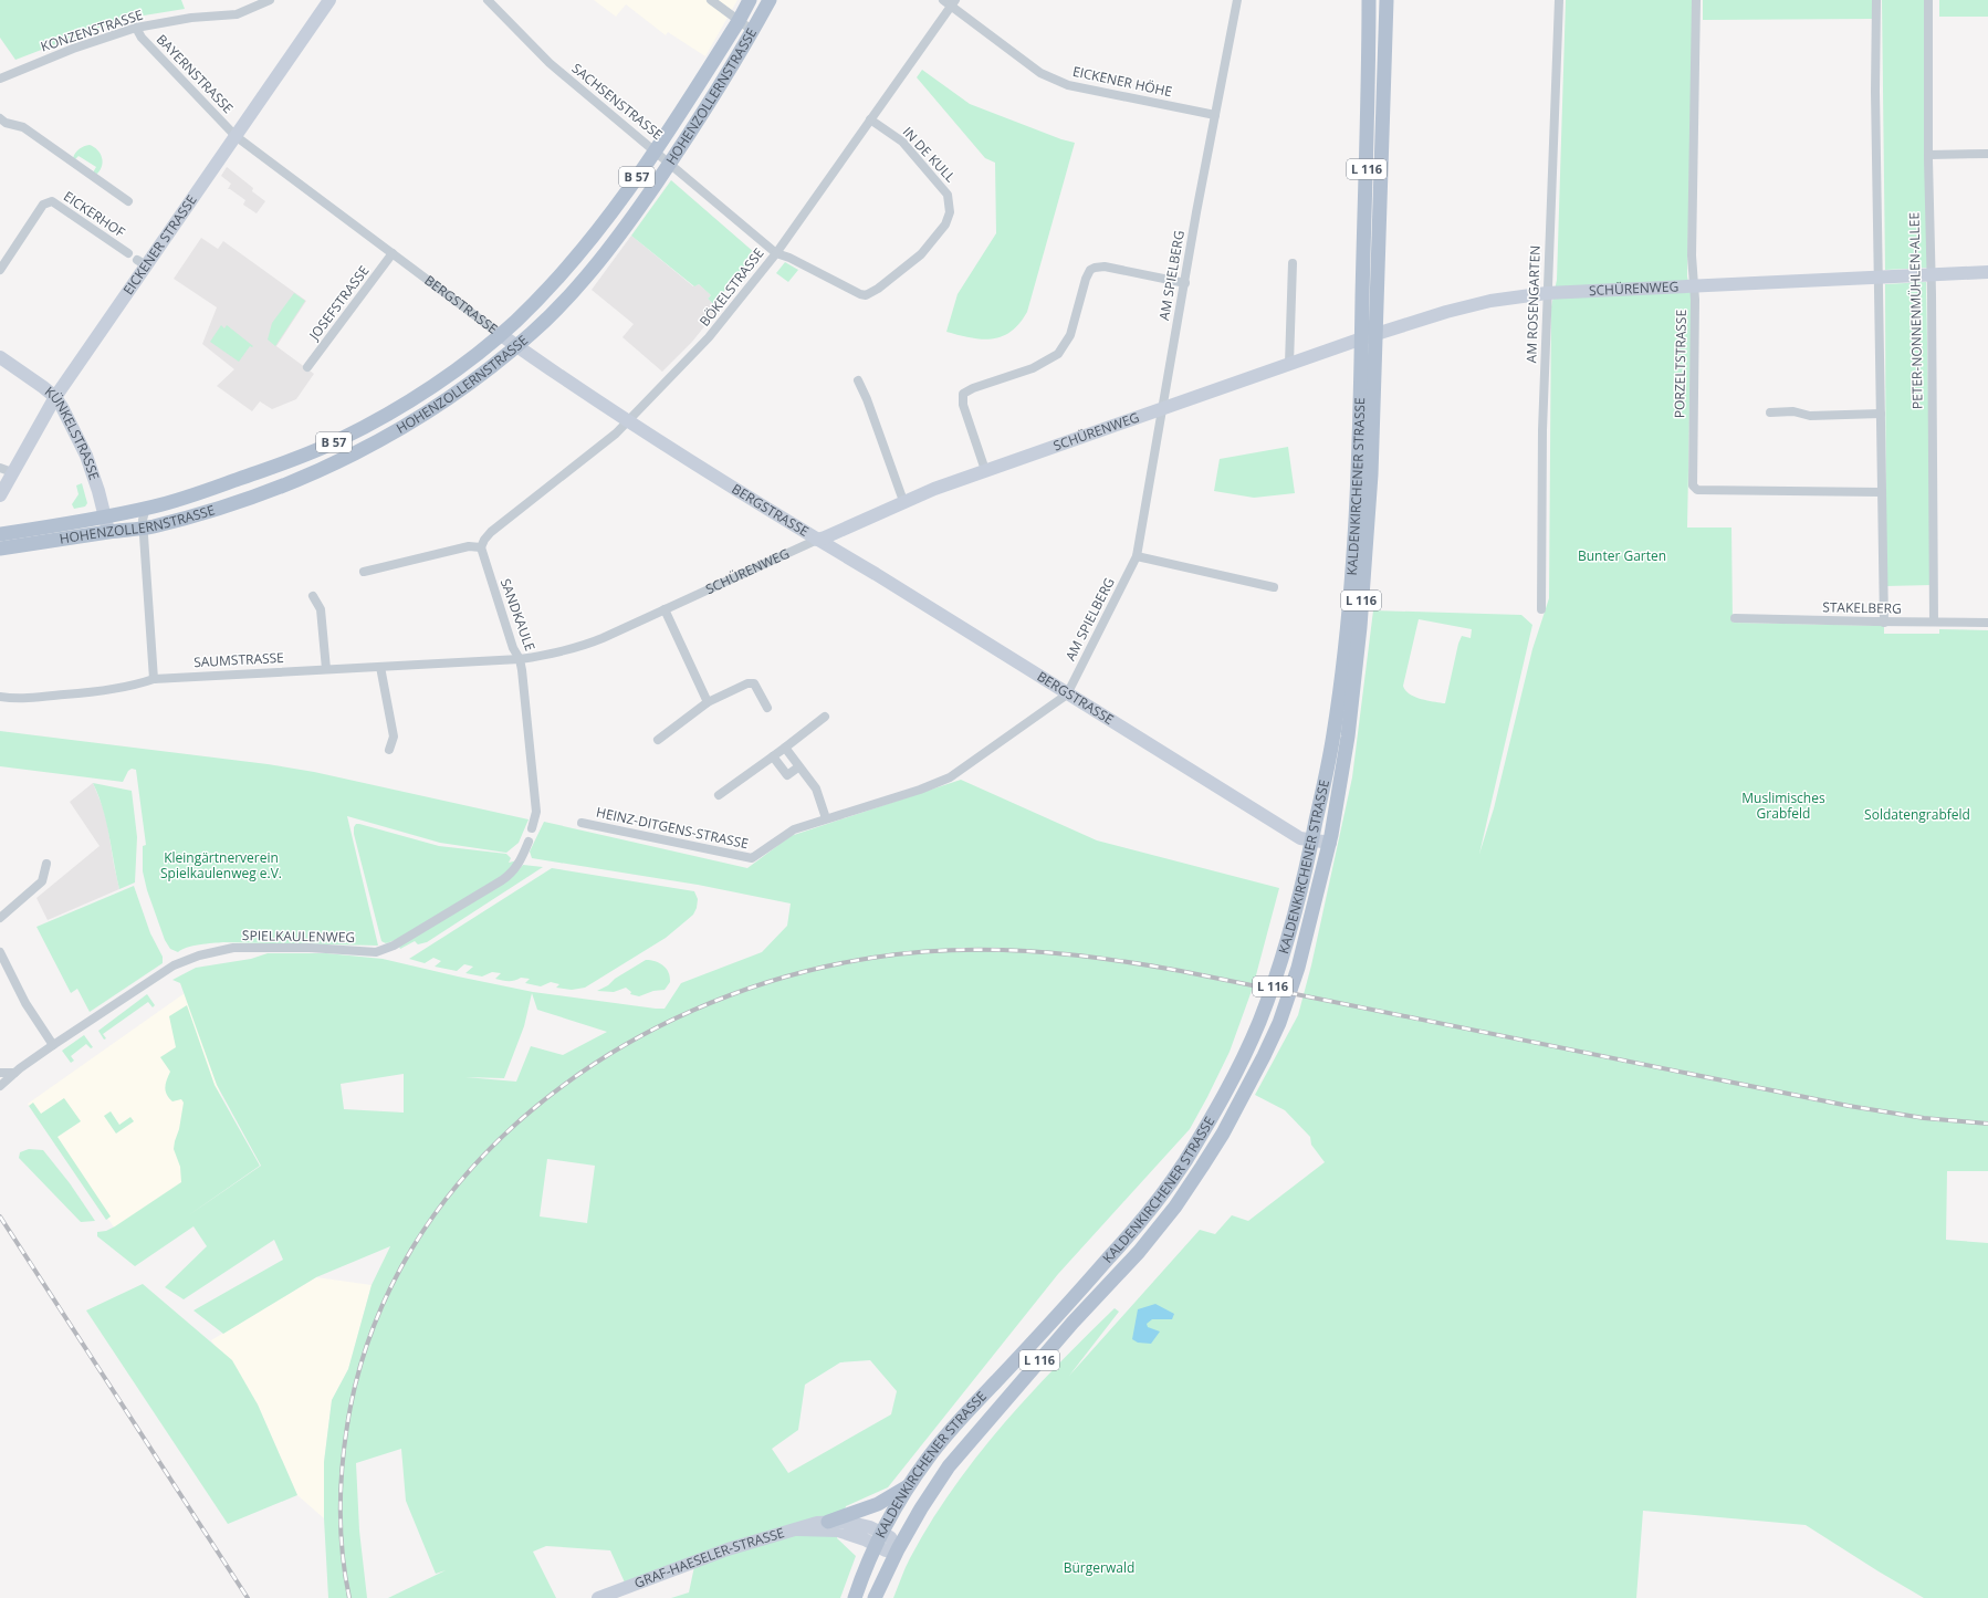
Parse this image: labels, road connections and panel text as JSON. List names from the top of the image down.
{
  "streets": {
    "main road": [
      "HOHENZOLLERNSTRASSE",
      "L 116",
      "B 57",
      "KALDENKIRCHENER STRASSE"
    ],
    "street": [
      "KONZENSTRASSE",
      "BAYERNSTRASSE",
      "EICKENER HÖHE",
      "SACHSENSTRASSE",
      "IN DE KULL",
      "EICKERHOF",
      "EICKENER STRASSE",
      "AM SPIELBERG",
      "BÖKELSTRASSE",
      "SCHÜRENWEG",
      "JOSEFSTRASSE",
      "AM ROSENGARTEN",
      "BERGSTRASSE",
      "PETER-NONNENMÜHLEN-ALLEE",
      "PORZELTSTRASSE",
      "KÜNKELSTRASSE",
      "STAKELBERG",
      "SANDKAULE",
      "SAUMSTRASSE",
      "HEINZ-DITGENS-STRASSE",
      "SPIELKAULENWEG",
      "GRAF-HAESELER-STRASSE"
    ]
  },
  "crossings": [
    ["KONZENSTRASSE", "BAYERNSTRASSE"],
    ["BAYERNSTRASSE", "EICKENER STRASSE"],
    ["BAYERNSTRASSE", "BERGSTRASSE"],
    ["EICKENER HÖHE", "AM SPIELBERG"],
    ["EICKENER HÖHE", "BÖKELSTRASSE"],
    ["HOHENZOLLERNSTRASSE", "SACHSENSTRASSE"],
    ["HOHENZOLLERNSTRASSE", "BERGSTRASSE"],
    ["HOHENZOLLERNSTRASSE", "KÜNKELSTRASSE"],
    ["SACHSENSTRASSE", "IN DE KULL"],
    ["SACHSENSTRASSE", "BÖKELSTRASSE"],
    ["IN DE KULL", "BÖKELSTRASSE"],
    ["EICKENER STRASSE", "BERGSTRASSE"],
    ["EICKENER STRASSE", "KÜNKELSTRASSE"],
    ["AM SPIELBERG", "SCHÜRENWEG"],
    ["AM SPIELBERG", "BERGSTRASSE"],
    ["AM SPIELBERG", "HEINZ-DITGENS-STRASSE"],
    ["BÖKELSTRASSE", "BERGSTRASSE"],
    ["BÖKELSTRASSE", "SANDKAULE"],
    ["SCHÜRENWEG", "AM ROSENGARTEN"],
    ["SCHÜRENWEG", "BERGSTRASSE"],
    ["SCHÜRENWEG", "PETER-NONNENMÜHLEN-ALLEE"],
    ["SCHÜRENWEG", "PORZELTSTRASSE"],
    ["SCHÜRENWEG", "KALDENKIRCHENER STRASSE"],
    ["SCHÜRENWEG", "SANDKAULE"],
    ["SCHÜRENWEG", "SAUMSTRASSE"],
    ["JOSEFSTRASSE", "BERGSTRASSE"],
    ["BERGSTRASSE", "KALDENKIRCHENER STRASSE"],
    ["BERGSTRASSE", "HEINZ-DITGENS-STRASSE"],
    ["PETER-NONNENMÜHLEN-ALLEE", "STAKELBERG"],
    ["KALDENKIRCHENER STRASSE", "GRAF-HAESELER-STRASSE"],
    ["SANDKAULE", "SAUMSTRASSE"]
  ],
  "parks": [
    "Bunter Garten",
    "Muslimisches Grabfeld",
    "Soldatengrabfeld",
    "Kleingärtnerverein Spielkaulenweg e.V.",
    "Bürgerwald"
  ]
}
